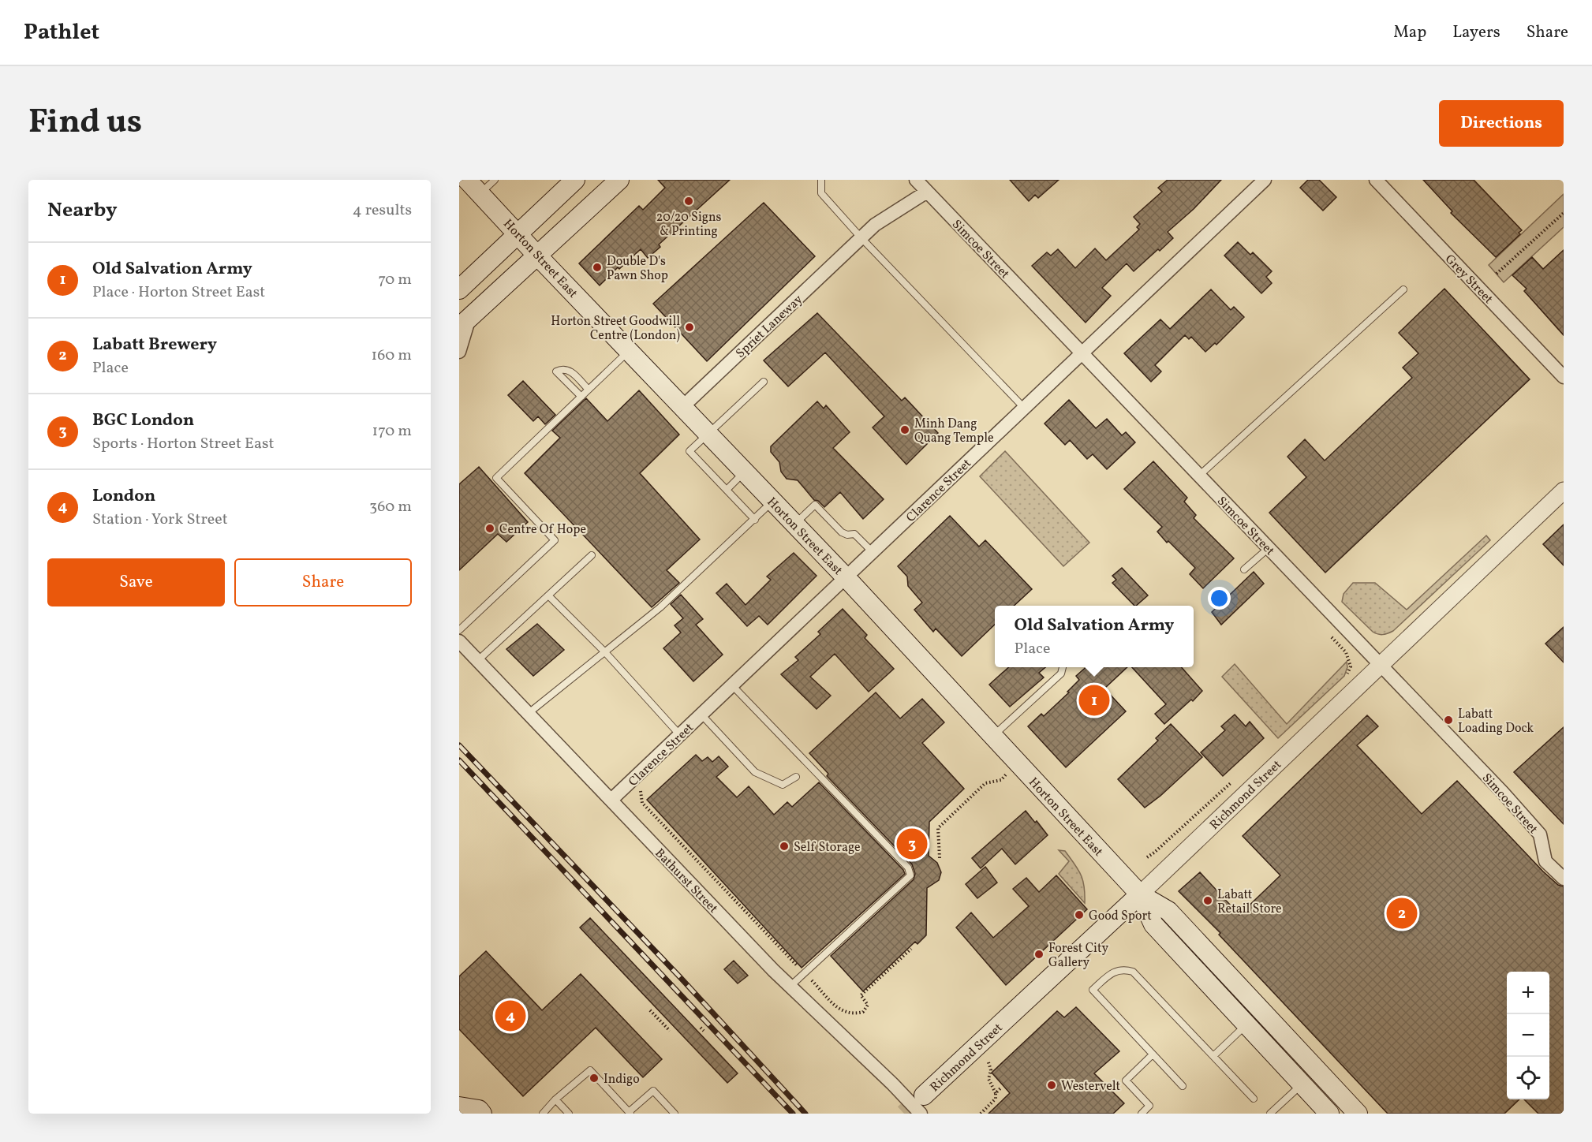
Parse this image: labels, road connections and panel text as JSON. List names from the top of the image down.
{
  "streets": {
    "main road": ["Horton Street East", "Richmond Street"],
    "street": [
      "Simcoe Street",
      "Grey Street",
      "Spriet Laneway",
      "Clarence Street",
      "Bathurst Street"
    ]
  },
  "crossings": [
    ["Simcoe Street", "Spriet Laneway"],
    ["Simcoe Street", "Clarence Street"],
    ["Simcoe Street", "Richmond Street"],
    ["Horton Street East", "Spriet Laneway"],
    ["Horton Street East", "Clarence Street"],
    ["Horton Street East", "Richmond Street"],
    ["Clarence Street", "Bathurst Street"],
    ["Richmond Street", "Bathurst Street"]
  ],
  "places": [
    "20/20 Signs & Printing",
    "Double D's Pawn Shop",
    "Horton Street Goodwill Centre (London)",
    "Minh Dang Quang Temple",
    "Centre Of Hope",
    "Labatt Loading Dock",
    "Self Storage",
    "Labatt Retail Store",
    "Good Sport",
    "Forest City Gallery",
    "Indigo",
    "Westervelt"
  ],
  "page": {
    "header": "Pathlet",
    "nav": ["Map", "Layers", "Share"],
    "title": "Find us",
    "buttons": [
      "Directions",
      ["Save", "Share"]
    ],
    "heading": ["Nearby", "4 results"],
    "list": [
      {
        "mark": "1",
        "name": "Old Salvation Army",
        "note": "Place · Horton Street East",
        "value": "70 m"
      },
      {
        "mark": "2",
        "name": "Labatt Brewery",
        "note": "Place",
        "value": "160 m"
      },
      {
        "mark": "3",
        "name": "BGC London",
        "note": "Sports · Horton Street East",
        "value": "170 m"
      },
      {
        "mark": "4",
        "name": "London",
        "note": "Station · York Street",
        "value": "360 m"
      }
    ],
    "popup": ["Old Salvation Army", "Place"],
    "pins": [
      "1",
      "3",
      "2",
      "4"
    ],
    "map_buttons": ["+", "−"]
  }
}
